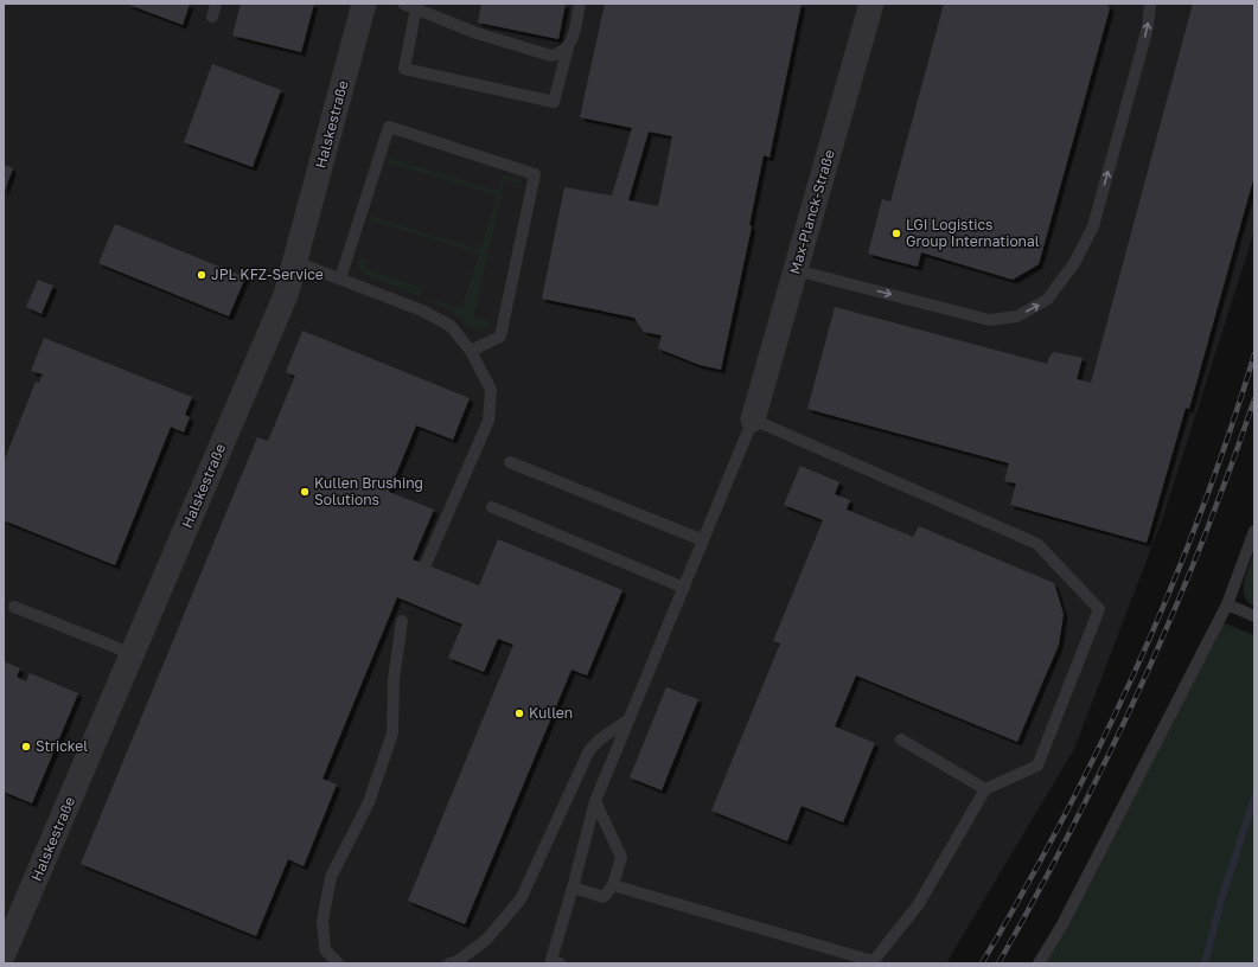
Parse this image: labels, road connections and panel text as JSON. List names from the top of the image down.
{
  "streets": {
    "street": ["Halskestraße", "Max-Planck-Straße"]
  },
  "places": [
    "LGI Logistics Group International",
    "JPL KFZ-Service",
    "Kullen Brushing Solutions",
    "Kullen",
    "Strickel"
  ]
}
